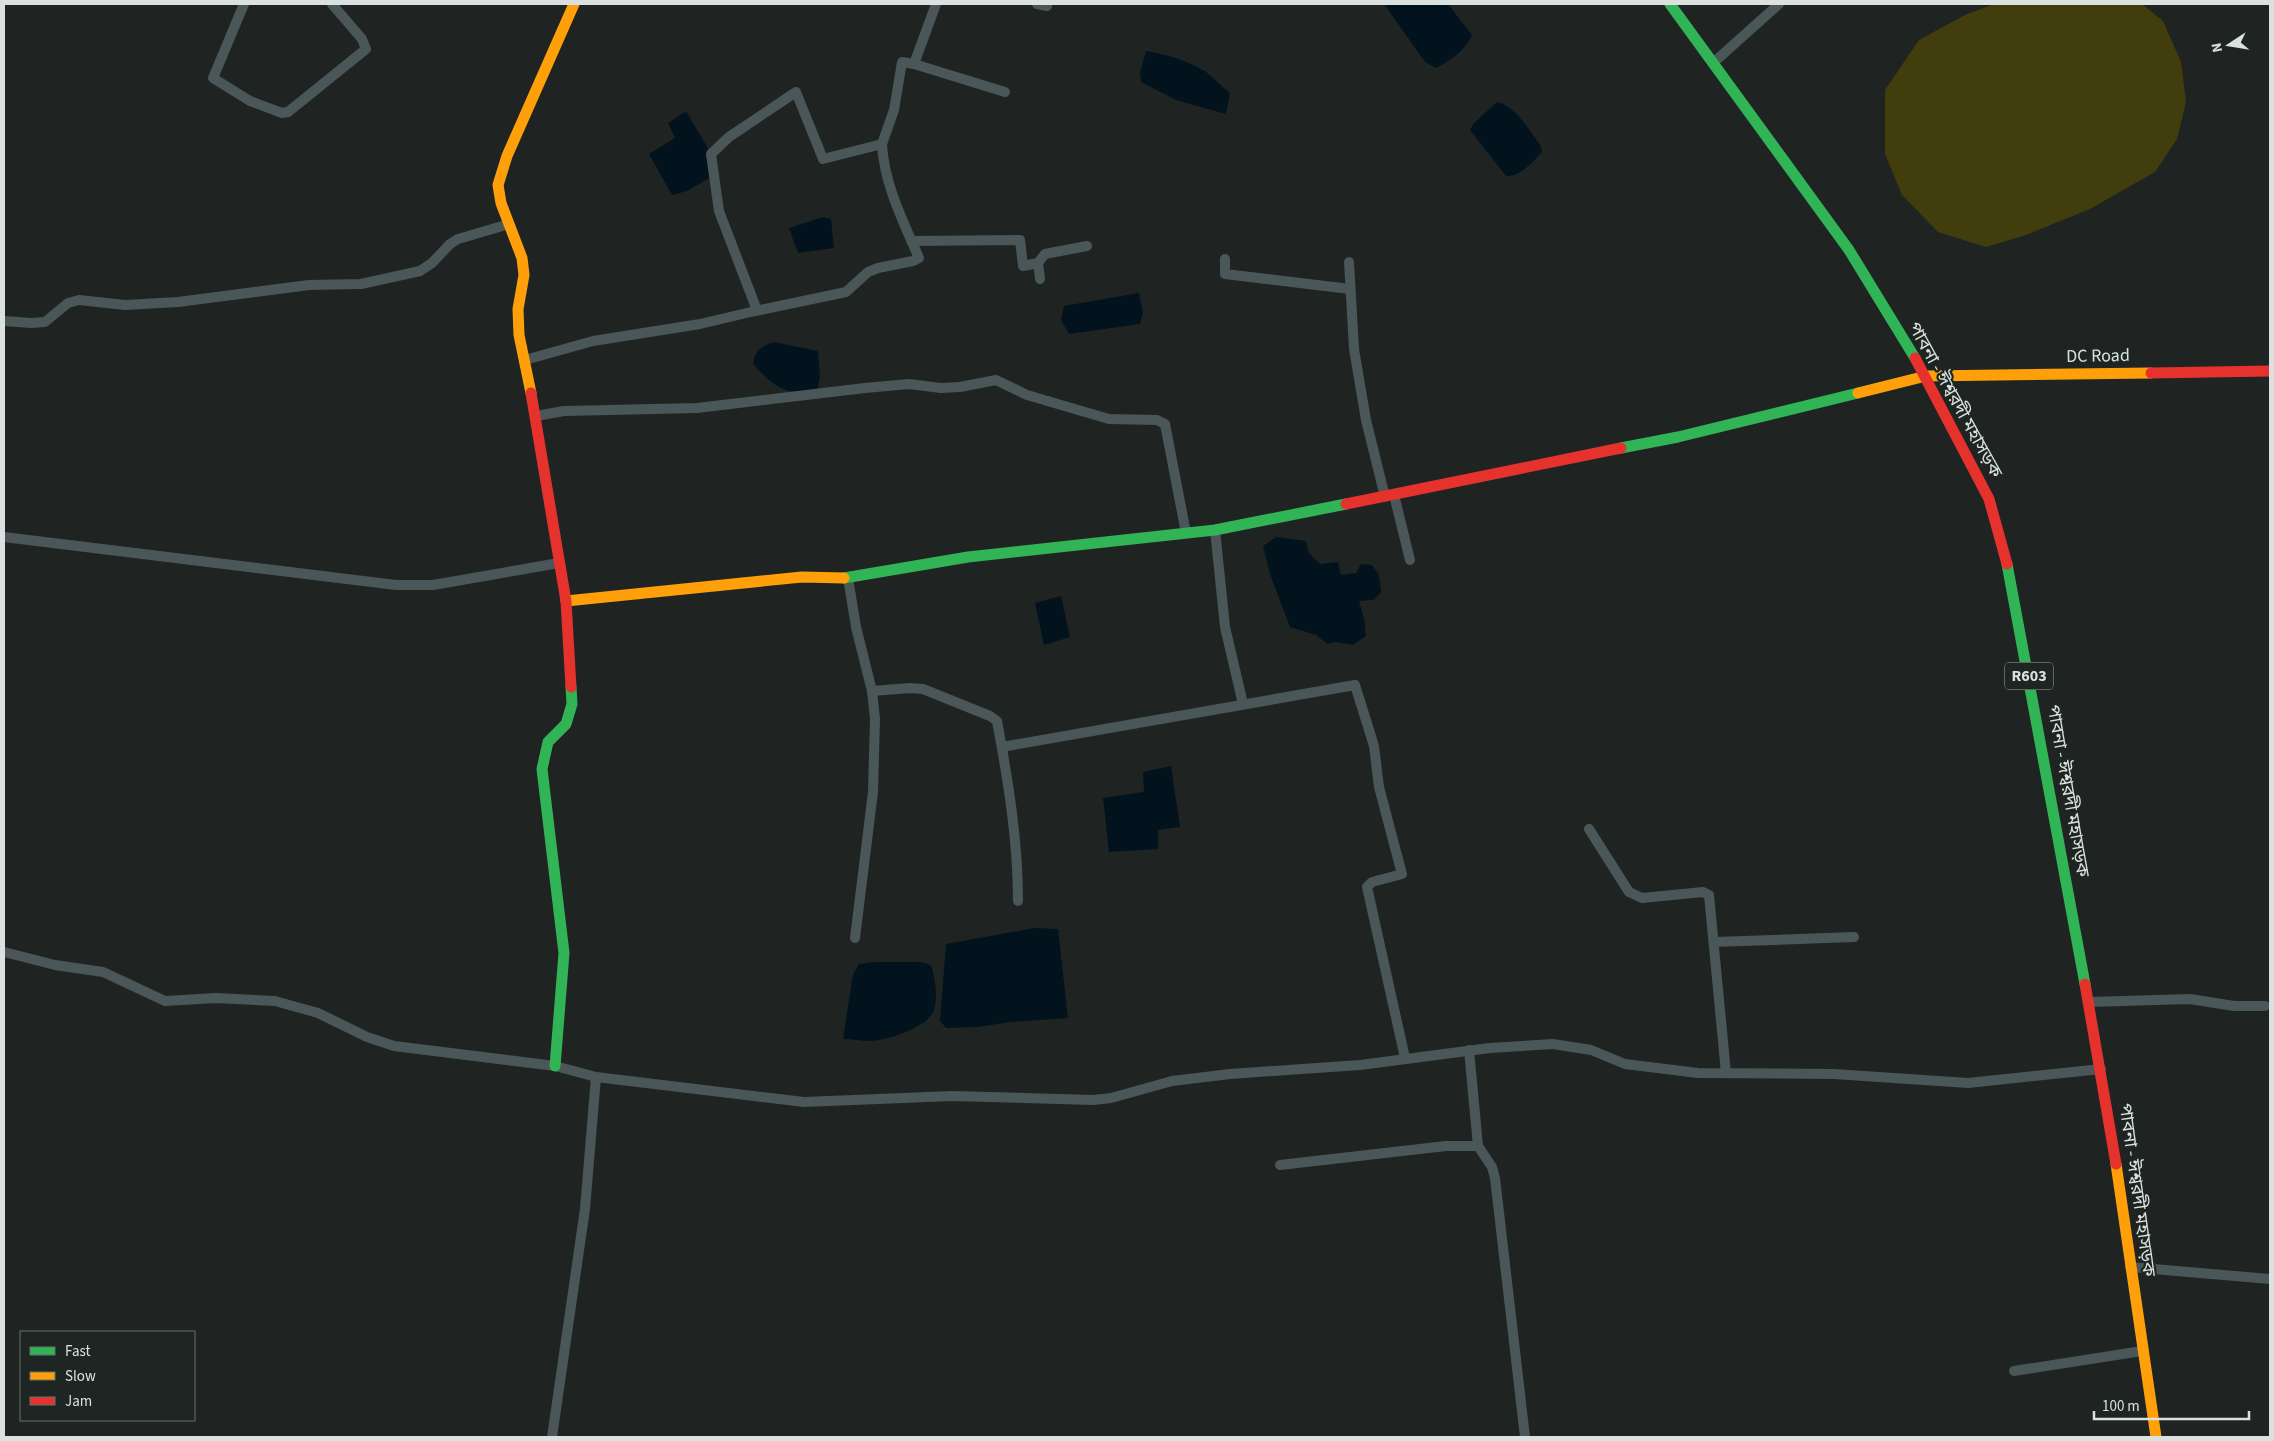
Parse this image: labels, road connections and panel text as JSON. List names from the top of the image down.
{
  "streets": {
    "street": ["DC Road", "পাবনা - ঈশ্বরদী মহাসড়ক", "R603"]
  },
  "crossings": [
    ["DC Road", "পাবনা - ঈশ্বরদী মহাসড়ক"]
  ],
  "legend": ["Fast", "Slow", "Jam"],
  "scale_bar": "100 m",
  "north": "left"
}
